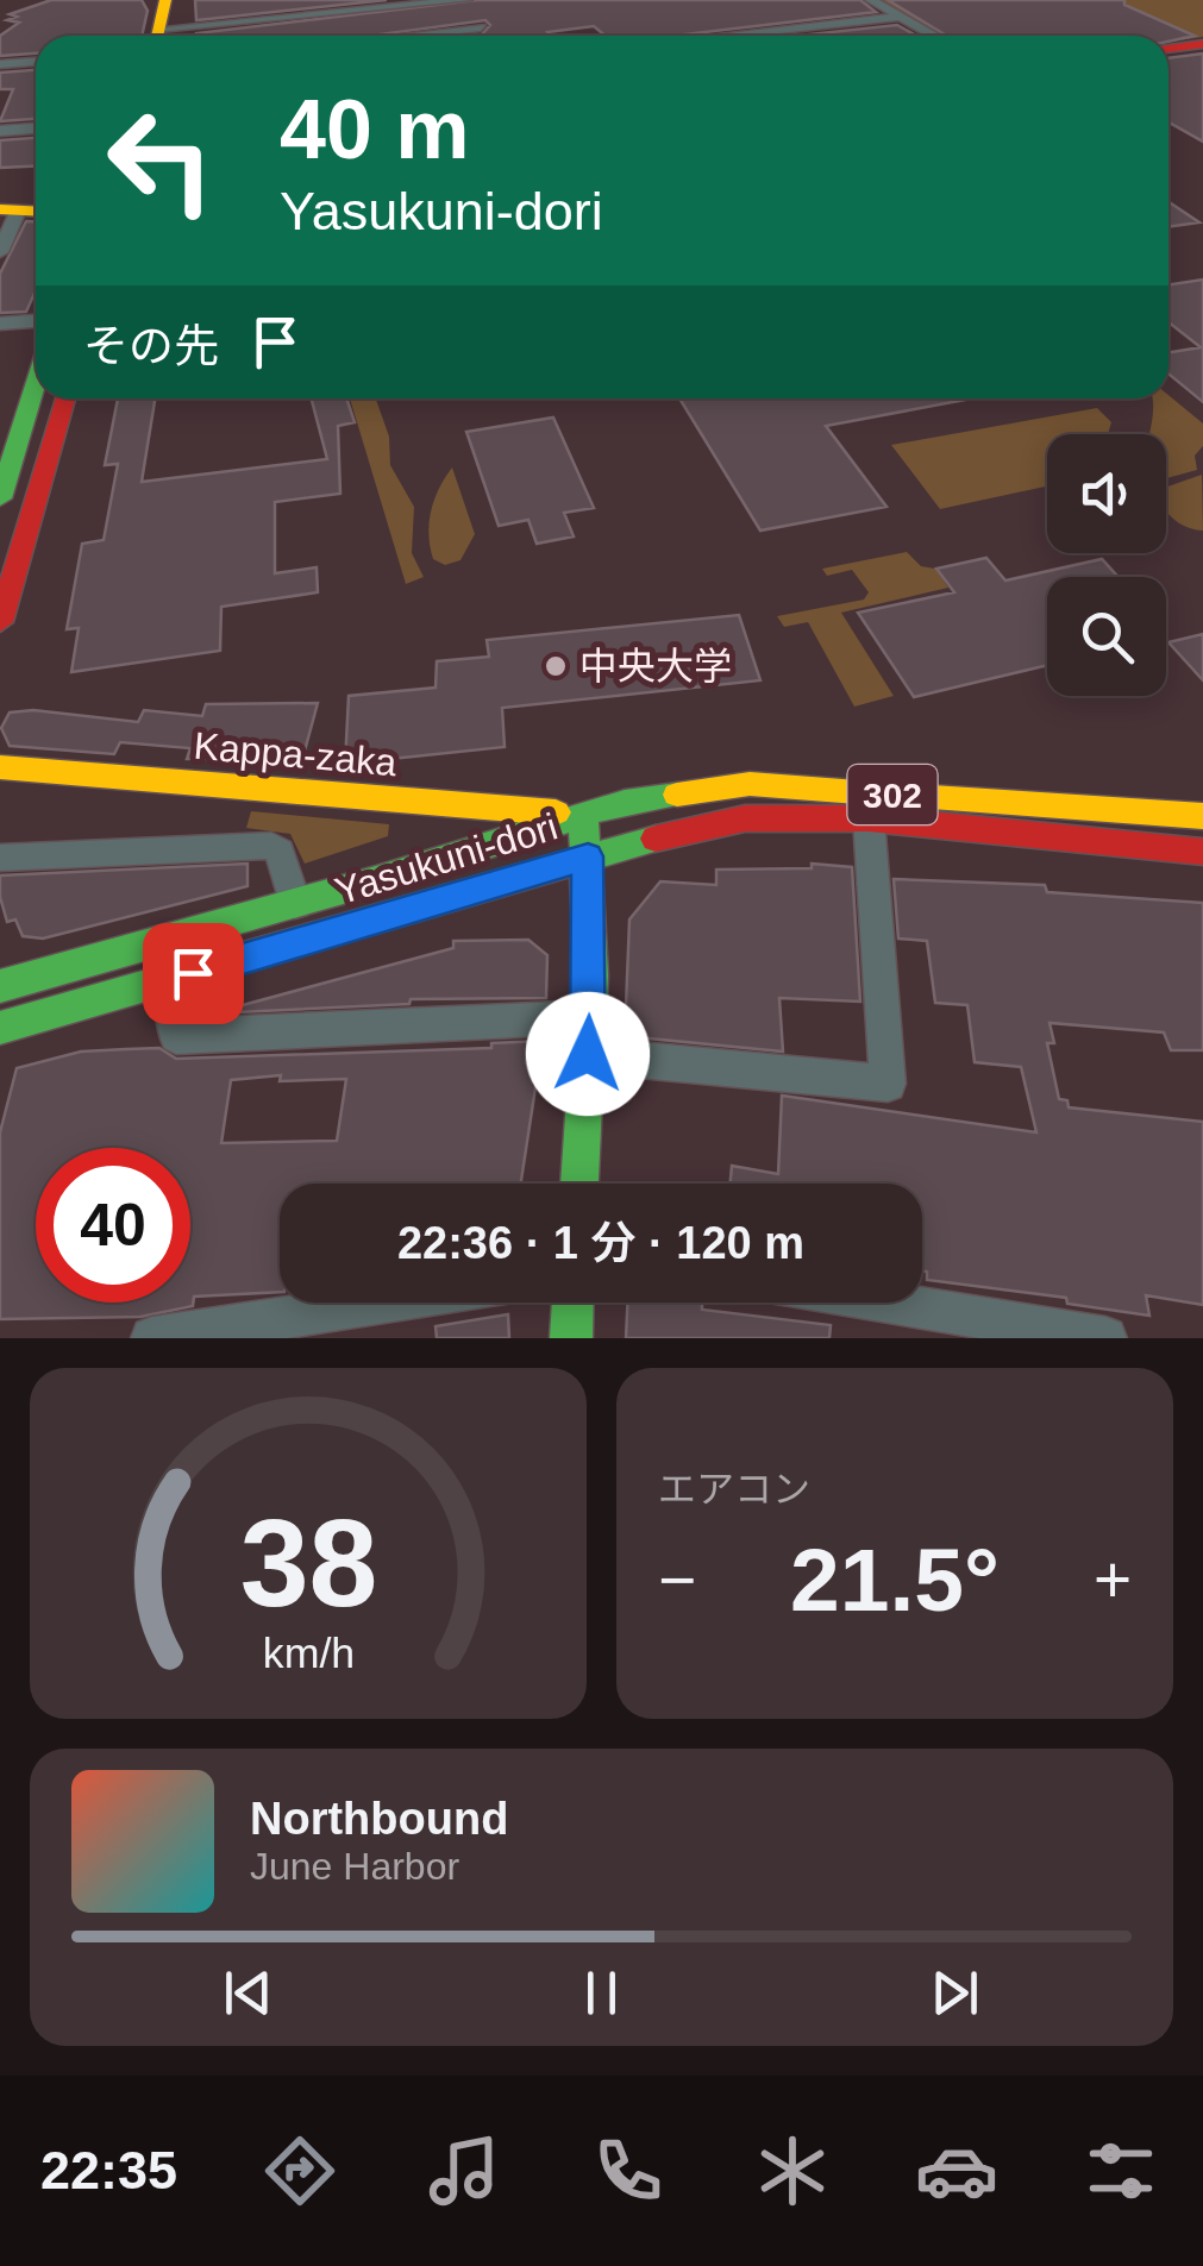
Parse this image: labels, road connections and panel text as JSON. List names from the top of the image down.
{
  "streets": {
    "main road": ["Kappa-zaka", "302", "Yasukuni-dori"]
  },
  "crossings": [
    ["Kappa-zaka", "302"],
    ["Kappa-zaka", "Yasukuni-dori"],
    ["302", "Yasukuni-dori"]
  ],
  "places": ["中央大学"],
  "page": {
    "turn": ["40 m", "Yasukuni-dori"],
    "then": "その先",
    "limit": "40",
    "trip": "22:36 · 1 分 · 120 m",
    "tile": "エアコン",
    "heat": ["−", "21.5°", "+"],
    "song": ["Northbound", "June Harbor"],
    "tabs": "22:35",
    "gauge": ["38", "km/h"]
  }
}
